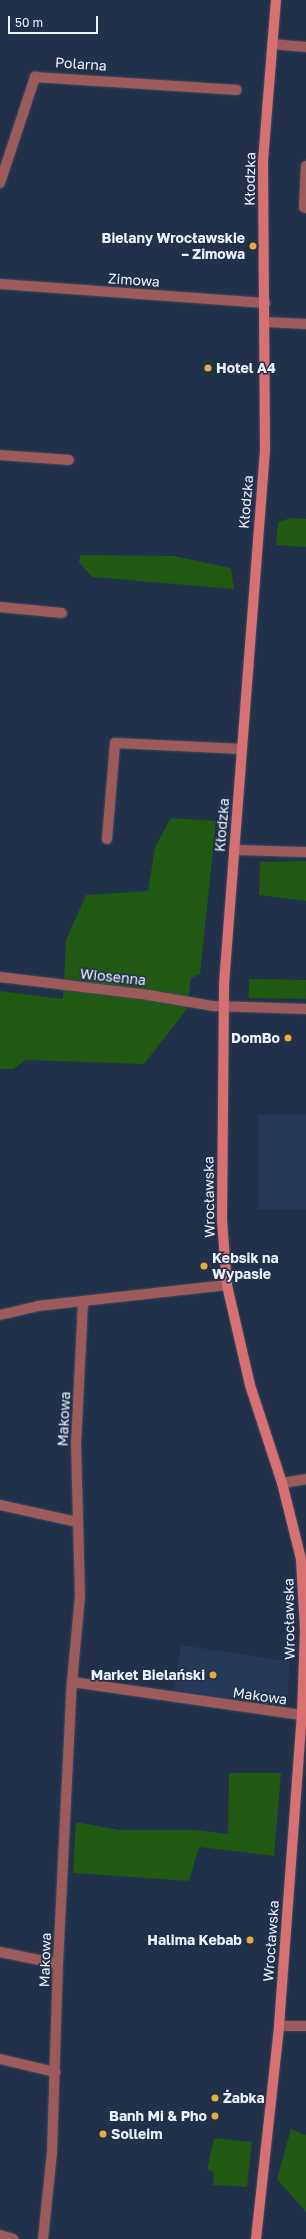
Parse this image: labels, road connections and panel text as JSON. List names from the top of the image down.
{
  "streets": {
    "main road": ["Kłodzka", "Wrocławska"],
    "street": [
      "Polarna",
      "Zimowa",
      "Wiosenna",
      "Makowa"
    ]
  },
  "crossings": [
    ["Kłodzka", "Zimowa"],
    ["Kłodzka", "Wiosenna"],
    ["Kłodzka", "Wrocławska"],
    ["Wiosenna", "Wrocławska"],
    ["Wrocławska", "Makowa"]
  ],
  "places": [
    "Bielany Wrocławskie – Zimowa",
    "Hotel A4",
    "DomBo",
    "Kebsik na Wypasie",
    "Market Bielański",
    "Halima Kebab",
    "Żabka",
    "Banh Mi & Pho",
    "Solleim"
  ],
  "scale_bar": "50 m"
}
